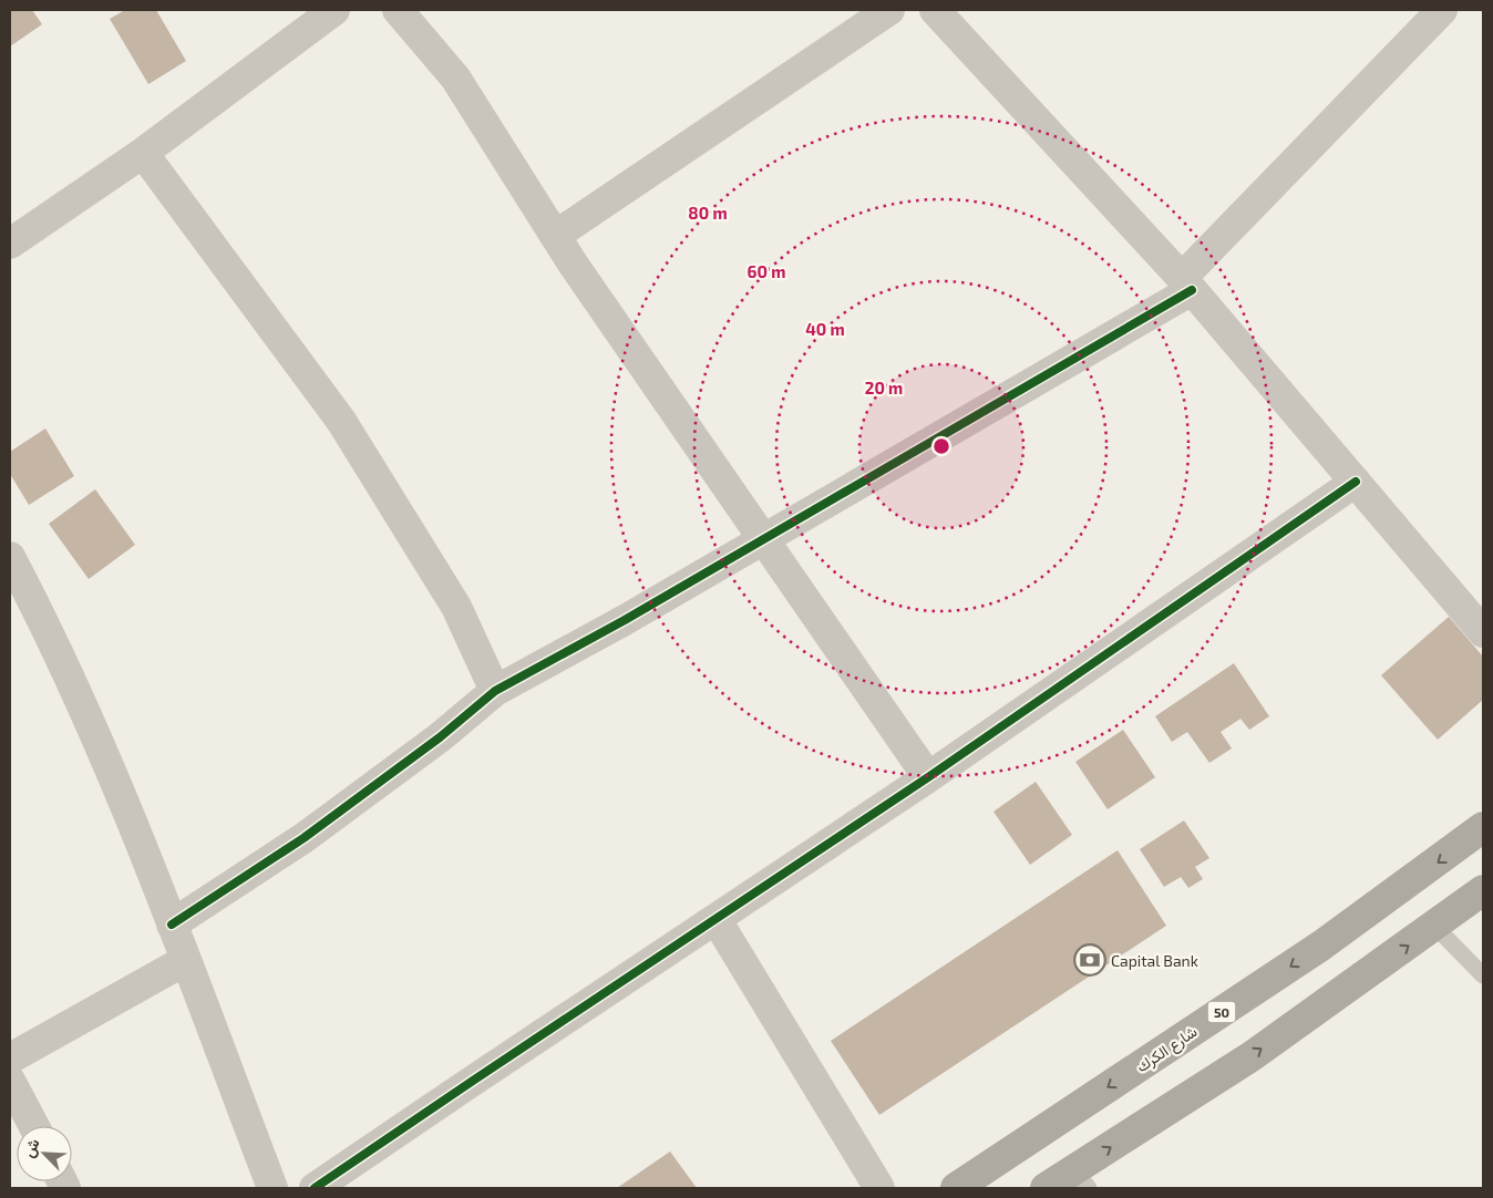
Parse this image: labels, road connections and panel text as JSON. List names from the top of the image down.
{
  "streets": {
    "main road": ["50", "شارع الكرك"]
  },
  "places": {
    "bank": ["Capital Bank"]
  },
  "north": "top left",
  "rings": [
    "80 m",
    "60 m",
    "40 m",
    "20 m"
  ]
}
